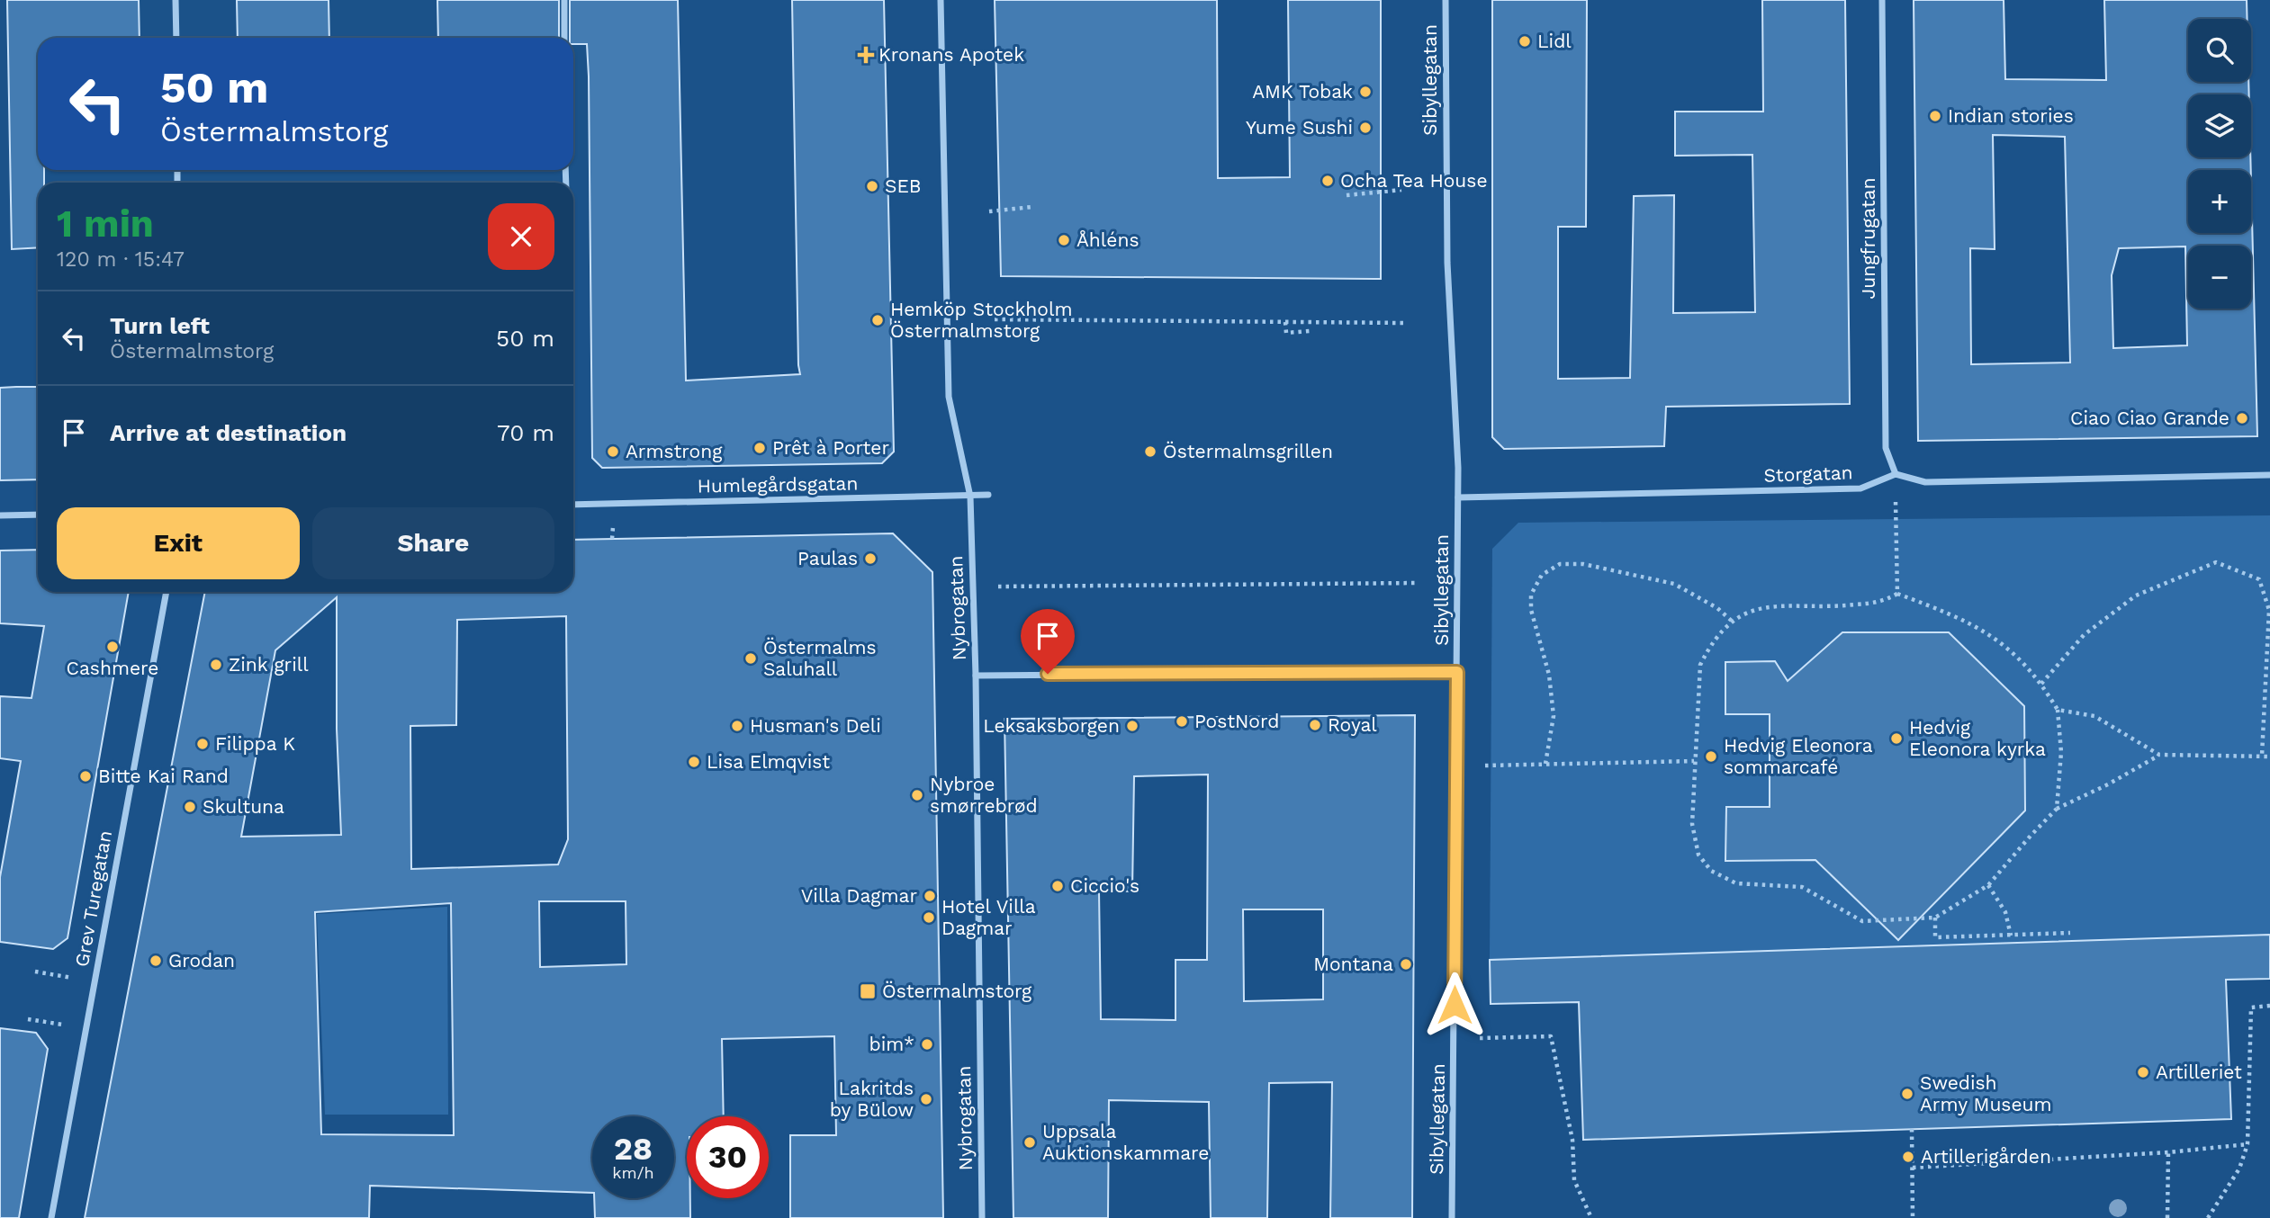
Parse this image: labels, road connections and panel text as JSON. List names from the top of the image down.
{
  "streets": {
    "street": [
      "Sibyllegatan",
      "Jungfrugatan",
      "Storgatan",
      "Humlegårdsgatan",
      "Nybrogatan",
      "Grev Turegatan"
    ]
  },
  "crossings": [
    ["Sibyllegatan", "Storgatan"],
    ["Jungfrugatan", "Storgatan"],
    ["Humlegårdsgatan", "Nybrogatan"]
  ],
  "places": {
    "other": [
      "Lidl",
      "AMK Tobak",
      "Indian stories",
      "Yume Sushi",
      "Ocha Tea House",
      "SEB",
      "Åhléns",
      "Hemköp Stockholm Östermalmstorg",
      "Ciao Ciao Grande",
      "Prêt à Porter",
      "Armstrong",
      "Östermalmsgrillen",
      "Paulas",
      "Cashmere",
      "Östermalms Saluhall",
      "Zink grill",
      "PostNord",
      "Royal",
      "Husman's Deli",
      "Leksaksborgen",
      "Hedvig Eleonora kyrka",
      "Filippa K",
      "Hedvig Eleonora sommarcafé",
      "Lisa Elmqvist",
      "Bitte Kai Rand",
      "Nybroe smørrebrød",
      "Skultuna",
      "Ciccio's",
      "Villa Dagmar",
      "Hotel Villa Dagmar",
      "Grodan",
      "Montana",
      "bim*",
      "Artilleriet",
      "Swedish Army Museum",
      "Lakritds by Bülow",
      "Uppsala Auktionskammare",
      "Artillerigården"
    ],
    "health": ["Kronans Apotek"],
    "transit": ["Östermalmstorg"]
  },
  "page": {
    "map_buttons": ["+", "−"],
    "turn": ["50 m", "Östermalmstorg"],
    "heading": ["1 min", "120 m · 15:47"],
    "list": [
      {
        "name": "Turn left",
        "note": "Östermalmstorg",
        "value": "50 m"
      },
      {
        "name": "Arrive at destination",
        "value": "70 m"
      }
    ],
    "buttons": ["Exit", "Share"],
    "speed": "28 km/h",
    "limit": "30"
  }
}
